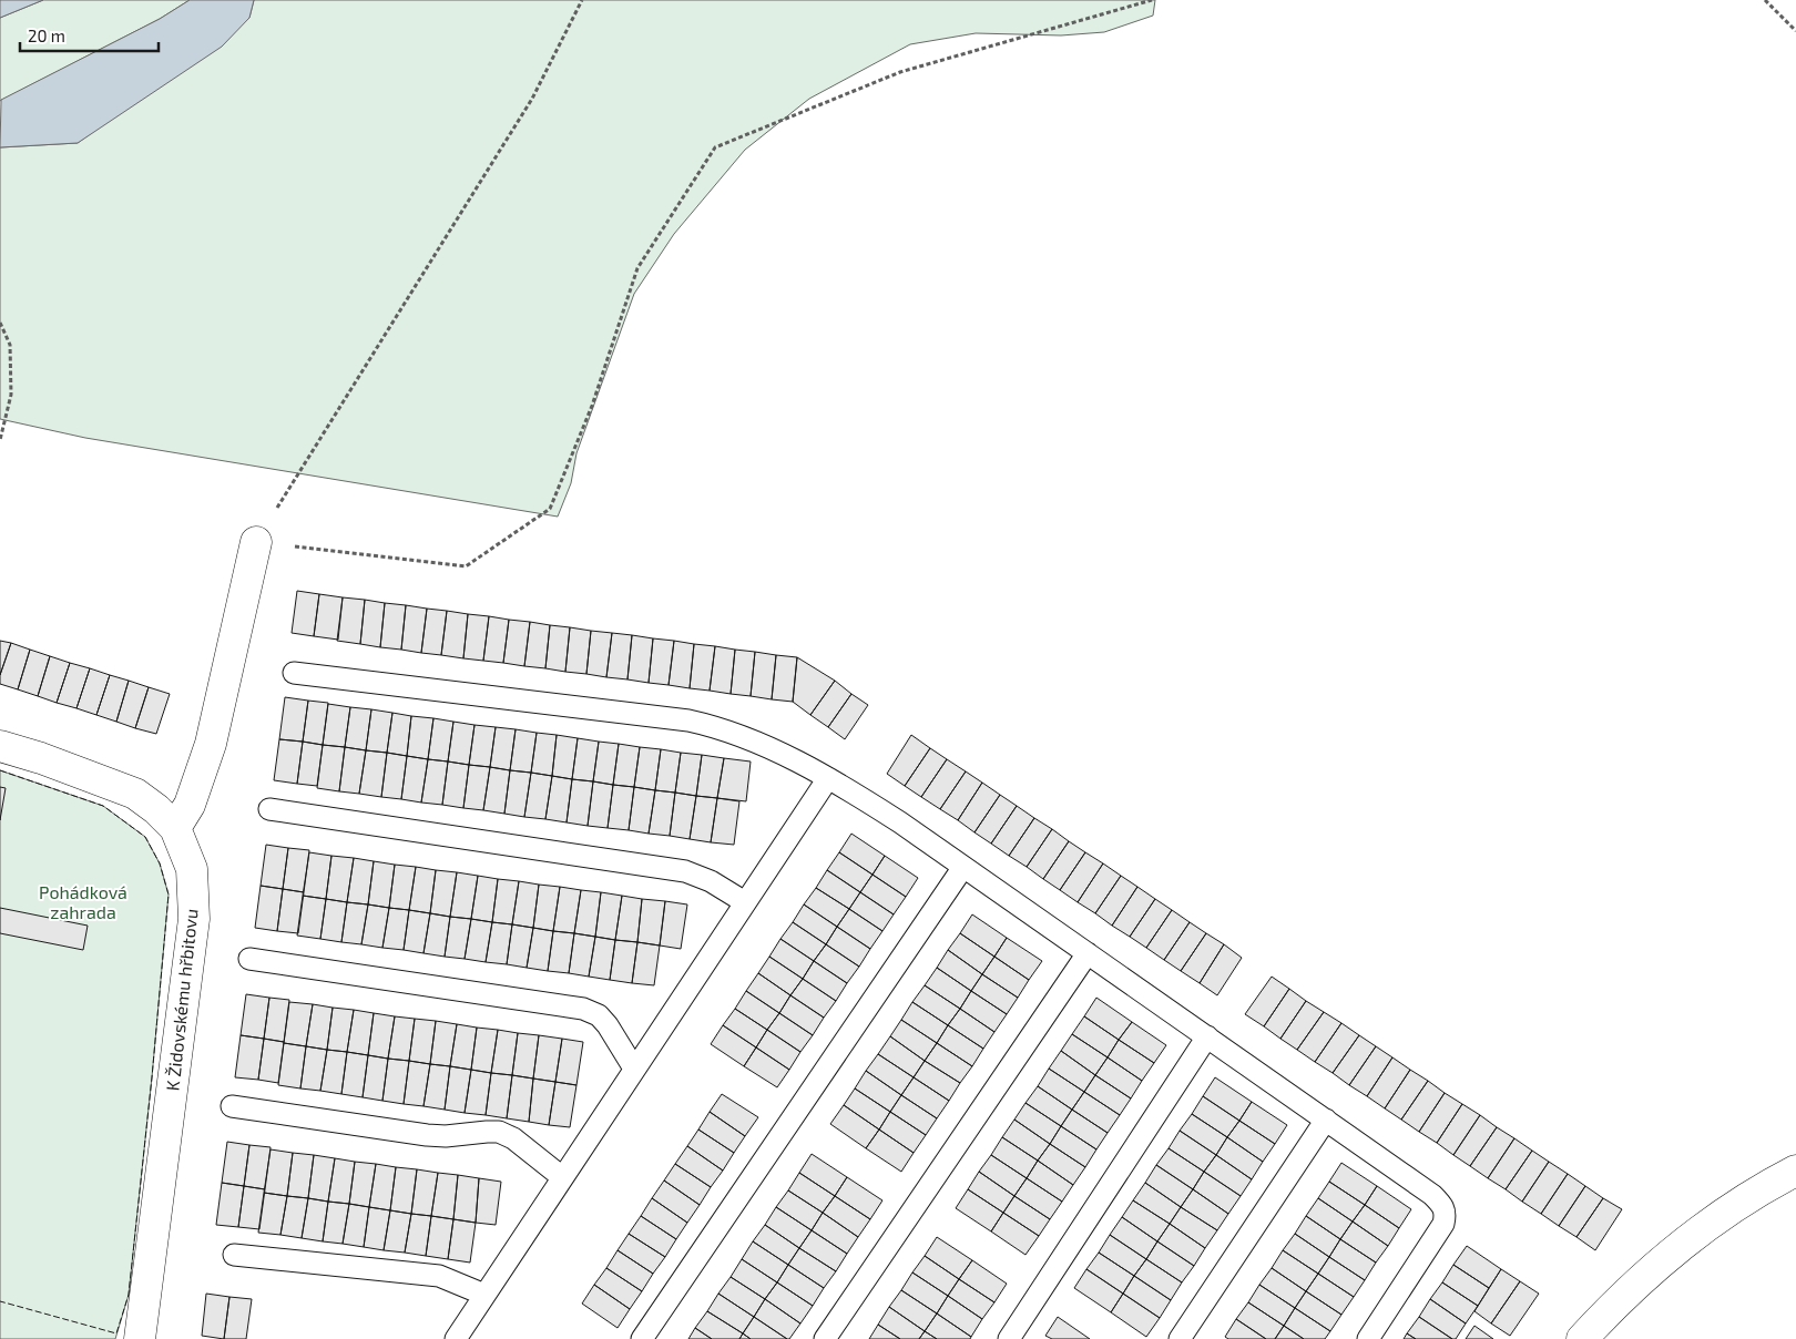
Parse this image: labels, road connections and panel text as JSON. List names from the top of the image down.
{
  "streets": {
    "street": ["K Židovskému hřbitovu"]
  },
  "parks": ["Pohádková zahrada"],
  "scale_bar": "20 m"
}
